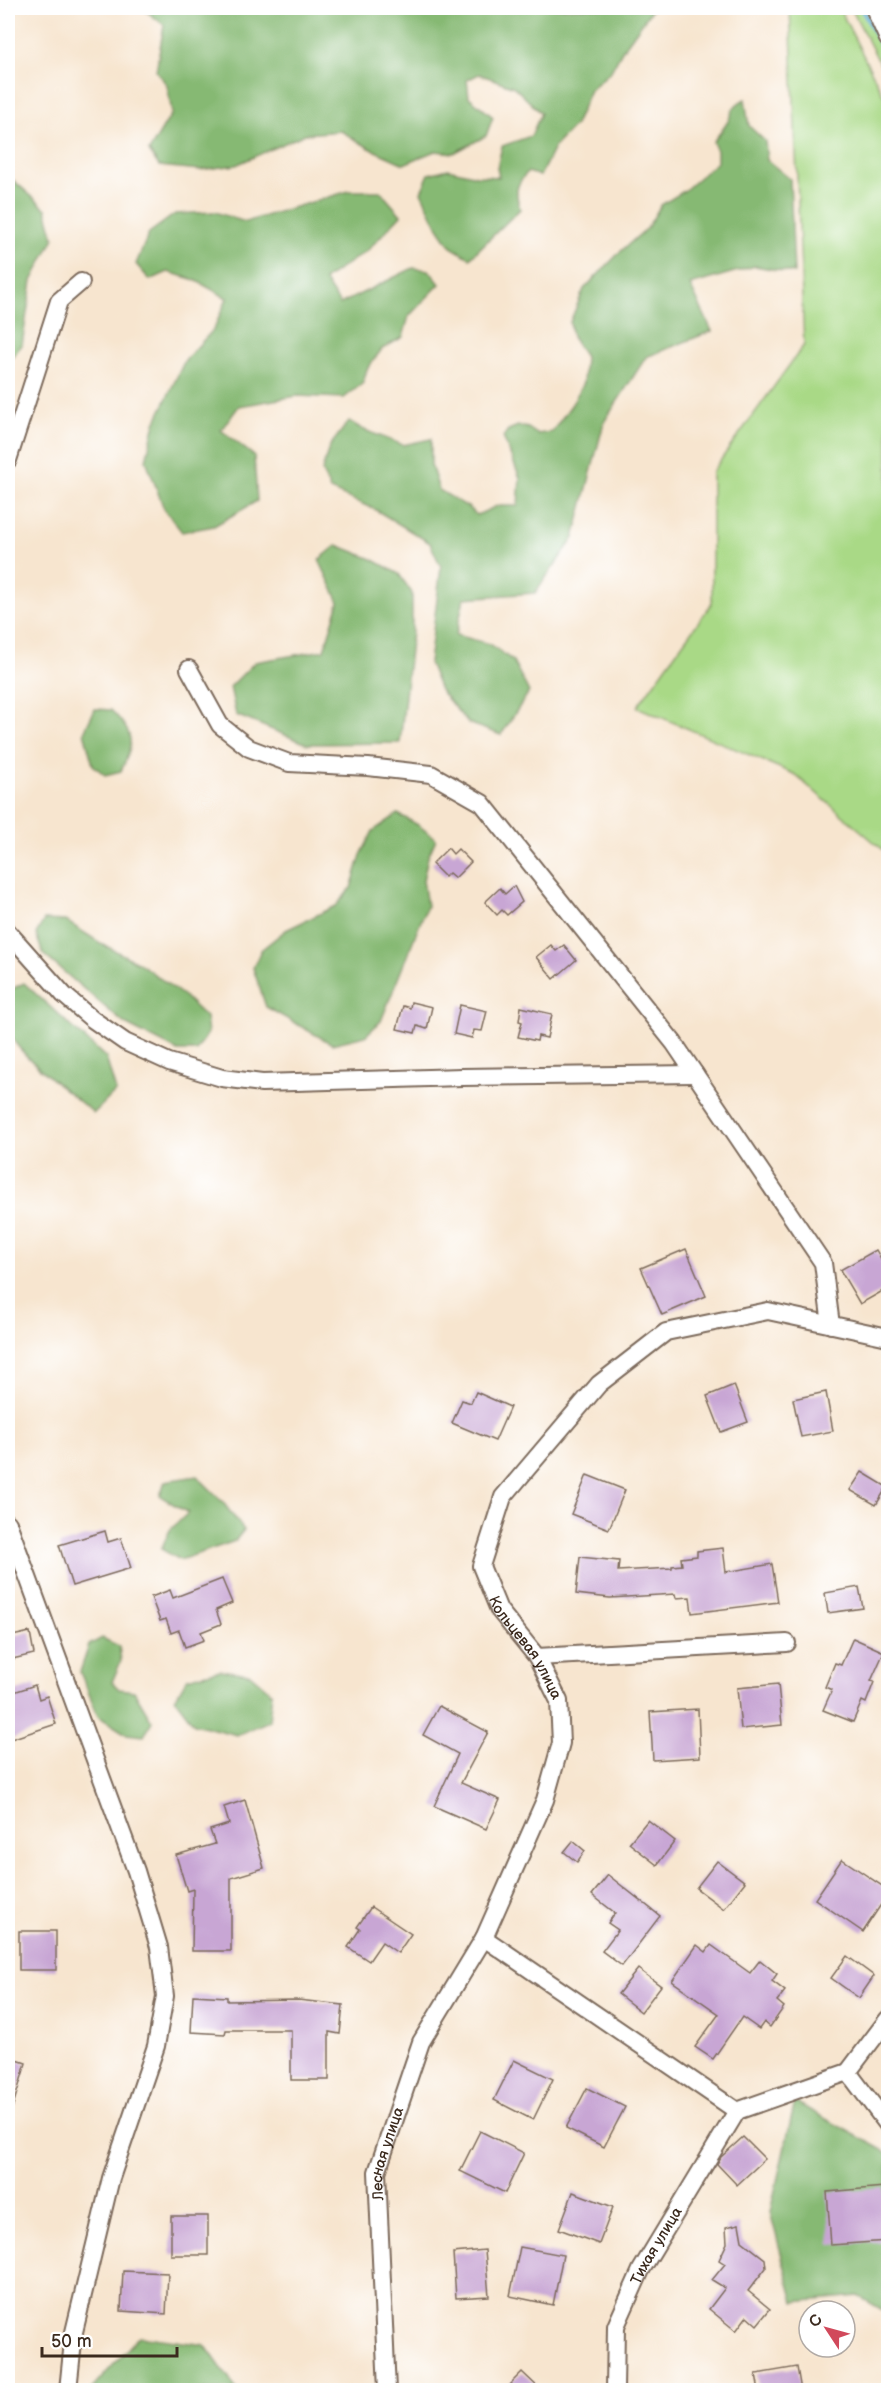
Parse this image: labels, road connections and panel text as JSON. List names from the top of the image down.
{
  "streets": {
    "street": ["Кольцевая улица", "Лесная улица", "Тихая улица"]
  },
  "crossings": [
    ["Кольцевая улица", "Лесная улица"]
  ],
  "scale_bar": "50 m",
  "north": "top left"
}
